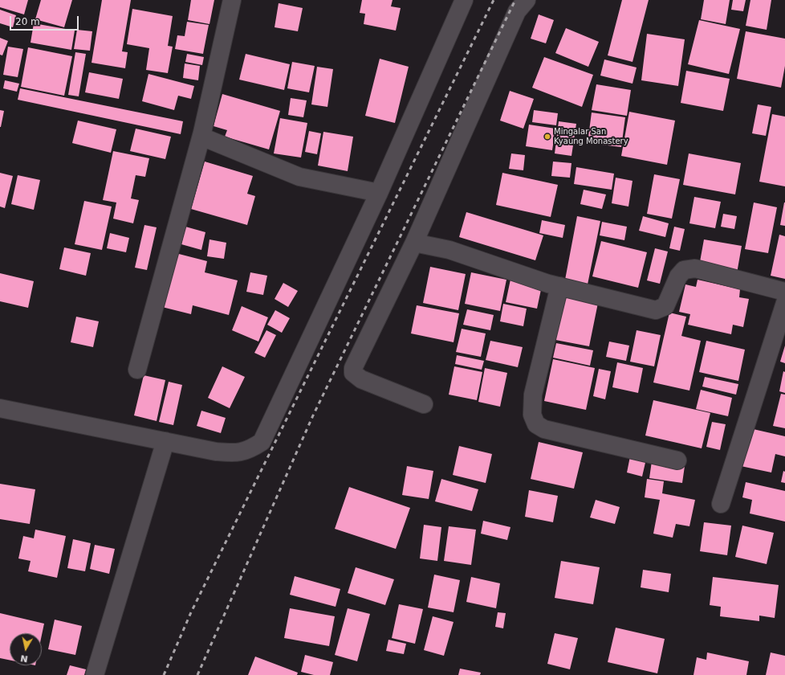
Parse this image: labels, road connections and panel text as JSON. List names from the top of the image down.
{
  "places": ["Mingalar San Kyaung Monastery"],
  "scale_bar": "20 m",
  "north": "bottom"
}
